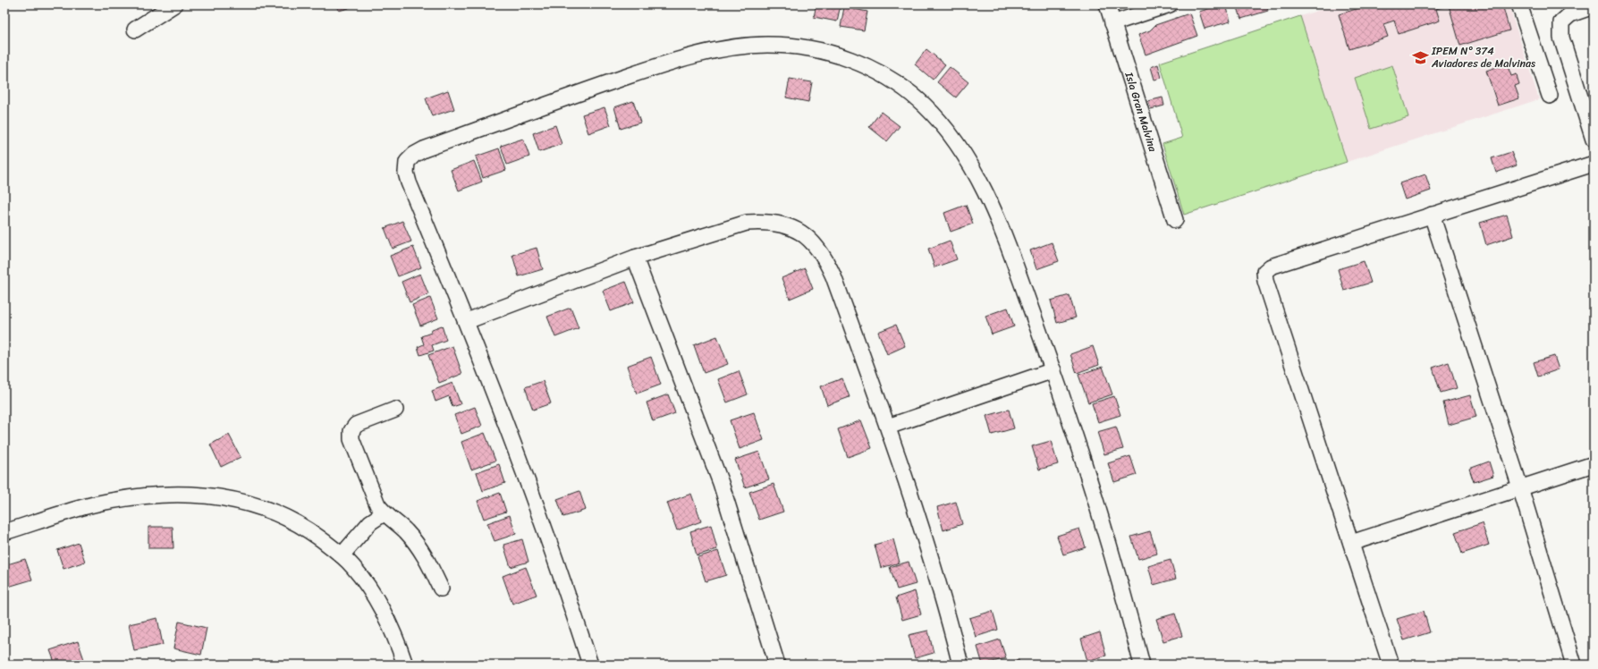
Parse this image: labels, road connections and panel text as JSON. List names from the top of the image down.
{
  "streets": {
    "street": ["Isla Gran Malvina"]
  },
  "places": {
    "school or university": ["IPEM N° 374 Aviadores de Malvinas"]
  }
}
